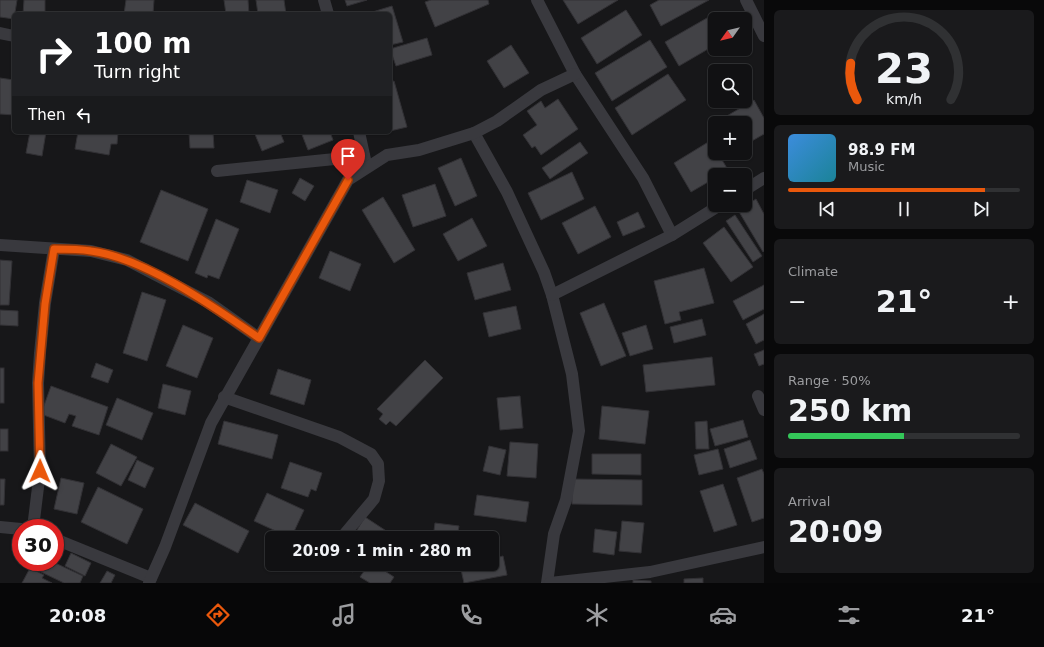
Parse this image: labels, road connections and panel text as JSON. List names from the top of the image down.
{
  "north": "bottom left",
  "page": {
    "map_buttons": ["+", "−"],
    "turn": ["100 m", "Turn right"],
    "then": "Then",
    "song": ["98.9 FM", "Music"],
    "tile": [
      "Climate",
      ["Range · 50%", "250 km"],
      ["Arrival", "20:09"]
    ],
    "heat": ["−", "21°", "+"],
    "limit": "30",
    "trip": "20:09 · 1 min · 280 m",
    "tabs": ["20:08", "21°"],
    "gauge": ["23", "km/h"]
  }
}
